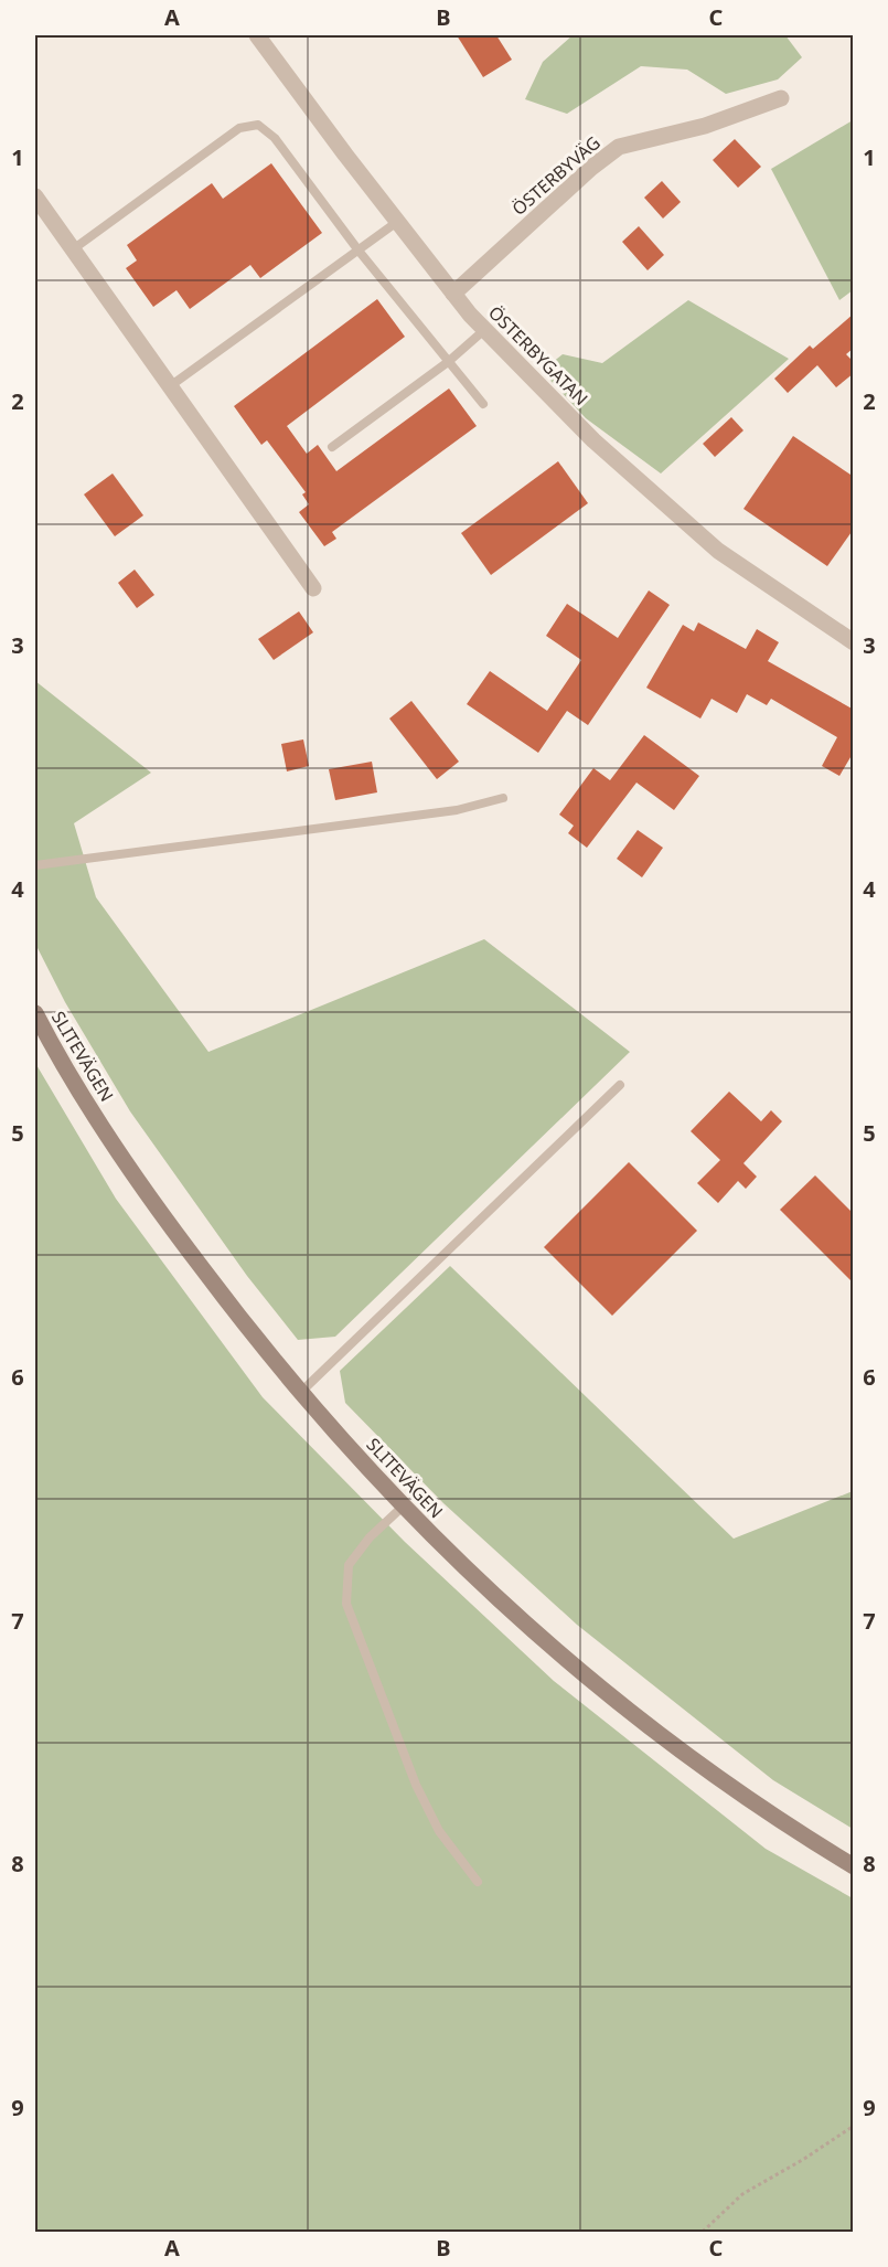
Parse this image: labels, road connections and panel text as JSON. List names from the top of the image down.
{
  "streets": {
    "main road": ["SLITEVÄGEN"],
    "street": ["ÖSTERBYVÄG", "ÖSTERBYGATAN"]
  },
  "crossings": [
    ["ÖSTERBYVÄG", "ÖSTERBYGATAN"]
  ],
  "grid": {
    "columns": ["A", "B", "C"],
    "rows": [
      "1",
      "2",
      "3",
      "4",
      "5",
      "6",
      "7",
      "8",
      "9"
    ]
  }
}
